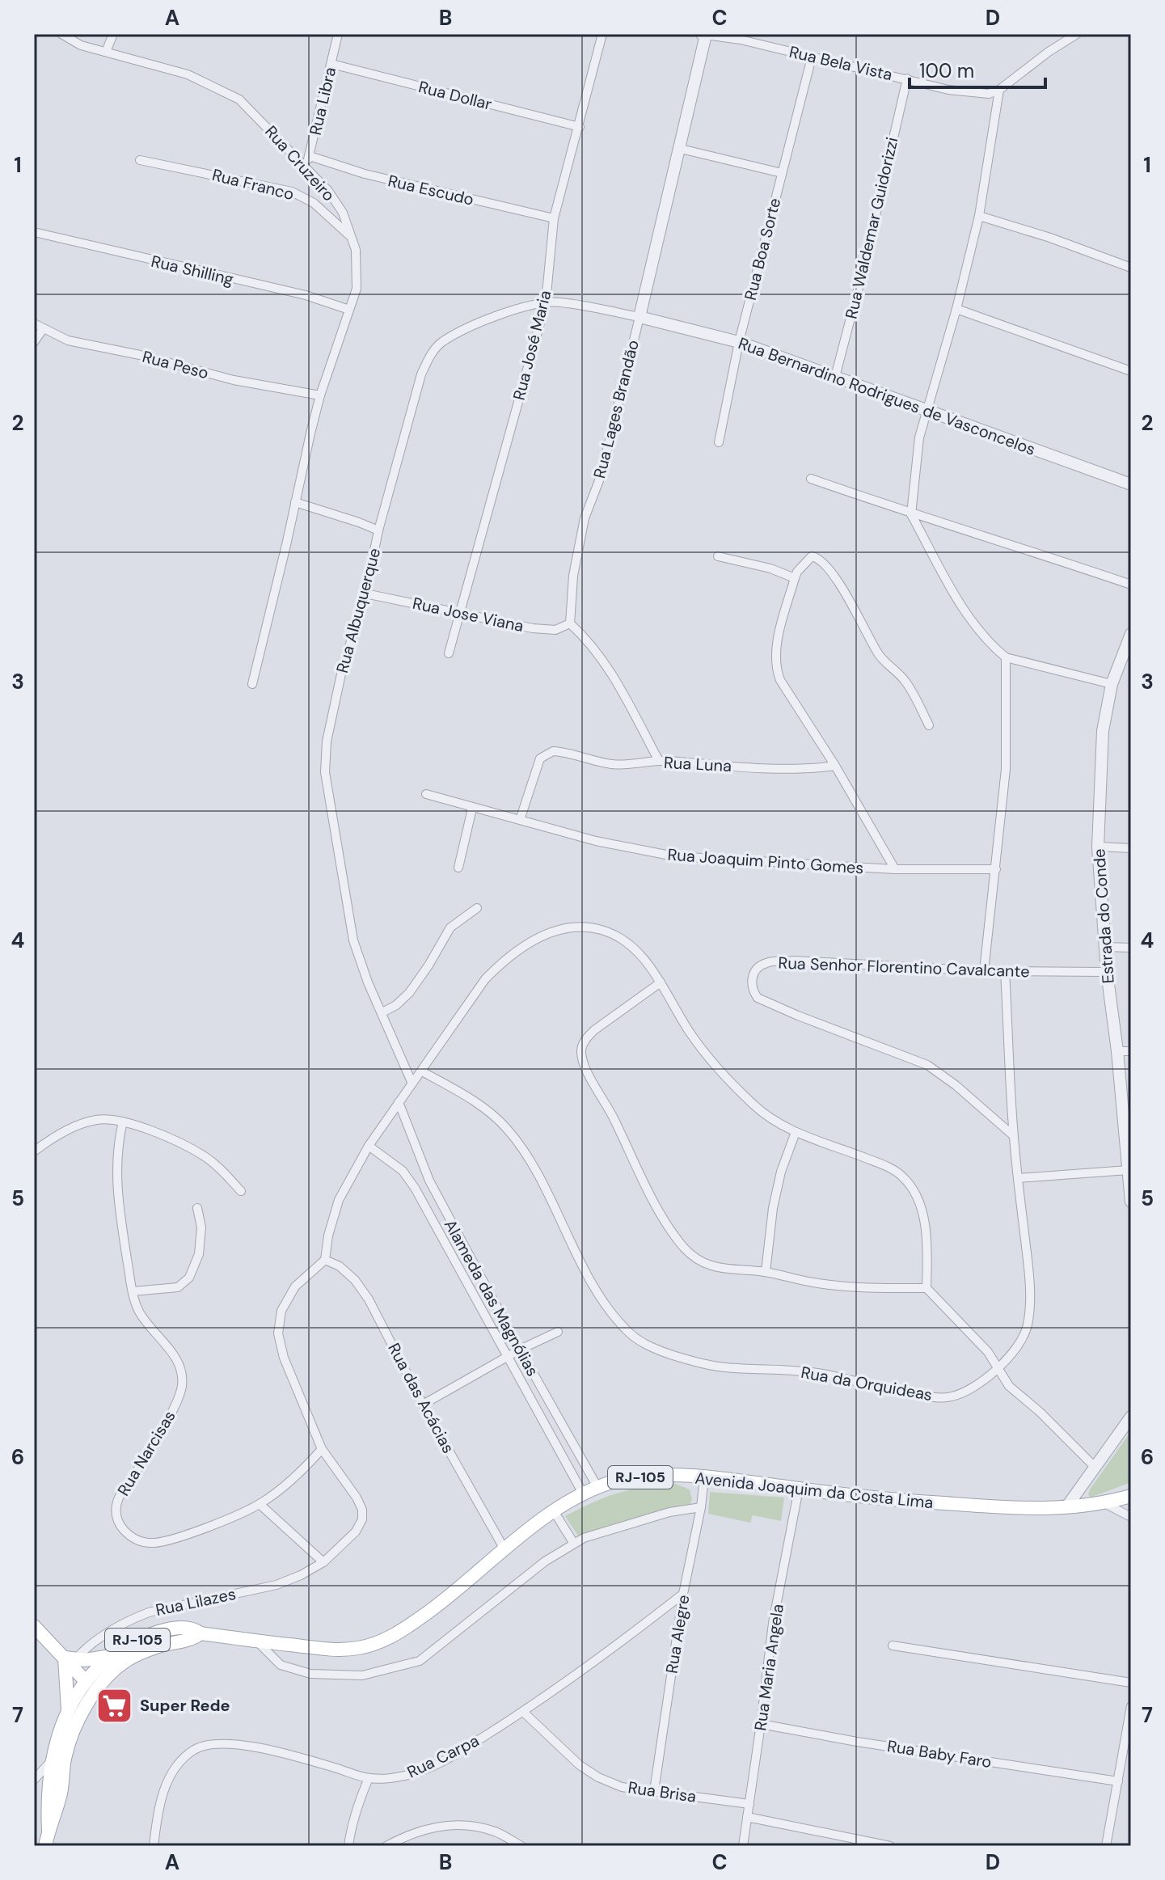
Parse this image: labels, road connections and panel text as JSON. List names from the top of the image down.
{
  "streets": {
    "main road": ["RJ-105", "Avenida Joaquim da Costa Lima"],
    "street": [
      "Rua Bela Vista",
      "Rua Dollar",
      "Rua Libra",
      "Rua Cruzeiro",
      "Rua Franco",
      "Rua Escudo",
      "Rua Waldemar Guidorizzi",
      "Rua Boa Sorte",
      "Rua Shilling",
      "Rua José Maria",
      "Rua Peso",
      "Rua Bernardino Rodrigues de Vasconcelos",
      "Rua Lages Brandão",
      "Rua Albuquerque",
      "Rua Jose Viana",
      "Rua Luna",
      "Rua Joaquim Pinto Gomes",
      "Estrada do Conde",
      "Rua Senhor Florentino Cavalcante",
      "Alameda das Magnólias",
      "Rua da Orquideas",
      "Rua das Acácias",
      "Rua Narcisas",
      "Rua Lilazes",
      "Rua Alegre",
      "Rua Maria Angela",
      "Rua Baby Faro",
      "Rua Carpa",
      "Rua Brisa"
    ]
  },
  "crossings": [
    ["Rua Bela Vista", "Rua Waldemar Guidorizzi"],
    ["Rua Bela Vista", "Rua Boa Sorte"],
    ["Rua Bela Vista", "Rua Lages Brandão"],
    ["Rua Dollar", "Rua Libra"],
    ["Rua Dollar", "Rua José Maria"],
    ["Rua Libra", "Rua Cruzeiro"],
    ["Rua Libra", "Rua Escudo"],
    ["Rua Cruzeiro", "Rua Franco"],
    ["Rua Cruzeiro", "Rua Shilling"],
    ["Rua Cruzeiro", "Rua Peso"],
    ["Rua Escudo", "Rua José Maria"],
    ["Rua Waldemar Guidorizzi", "Rua Bernardino Rodrigues de Vasconcelos"],
    ["Rua Boa Sorte", "Rua Bernardino Rodrigues de Vasconcelos"],
    ["Rua José Maria", "Rua Albuquerque"],
    ["Rua José Maria", "Rua Jose Viana"],
    ["Rua Bernardino Rodrigues de Vasconcelos", "Rua Lages Brandão"],
    ["Rua Bernardino Rodrigues de Vasconcelos", "Rua Albuquerque"],
    ["Rua Lages Brandão", "Rua Albuquerque"],
    ["Rua Lages Brandão", "Rua Jose Viana"],
    ["Rua Albuquerque", "Rua Jose Viana"],
    ["Rua Luna", "Rua Joaquim Pinto Gomes"],
    ["Estrada do Conde", "Rua Senhor Florentino Cavalcante"],
    ["Rua Senhor Florentino Cavalcante", "Rua da Orquideas"],
    ["Alameda das Magnólias", "Avenida Joaquim da Costa Lima"],
    ["Rua das Acácias", "Avenida Joaquim da Costa Lima"],
    ["Rua Narcisas", "Rua Lilazes"],
    ["Avenida Joaquim da Costa Lima", "Rua Alegre"],
    ["Avenida Joaquim da Costa Lima", "Rua Maria Angela"],
    ["Rua Alegre", "Rua Carpa"],
    ["Rua Alegre", "Rua Brisa"],
    ["Rua Maria Angela", "Rua Baby Faro"],
    ["Rua Maria Angela", "Rua Brisa"],
    ["Rua Carpa", "Rua Brisa"]
  ],
  "places": {
    "supermarket": ["Super Rede"]
  },
  "scale_bar": "100 m",
  "grid": {
    "columns": [
      "A",
      "B",
      "C",
      "D"
    ],
    "rows": [
      "1",
      "2",
      "3",
      "4",
      "5",
      "6",
      "7"
    ]
  }
}
